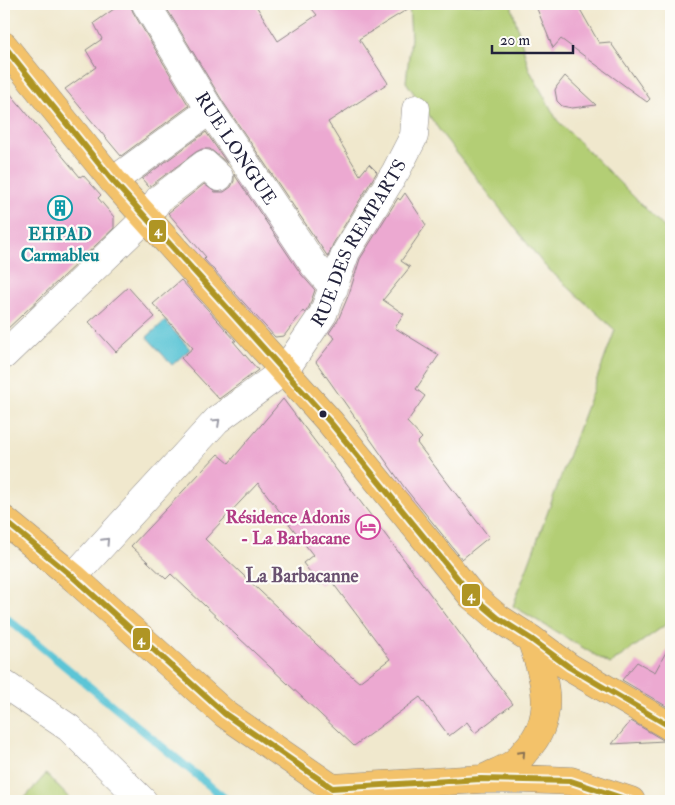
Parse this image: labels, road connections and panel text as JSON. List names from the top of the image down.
{
  "streets": {
    "street": ["RUE LONGUE", "RUE DES REMPARTS"]
  },
  "crossings": [
    ["RUE LONGUE", "RUE DES REMPARTS"]
  ],
  "districts": ["La Barbacanne"],
  "places": {
    "building": ["EHPAD Carmableu"],
    "hotel": ["Résidence Adonis - La Barbacane"]
  },
  "lines": ["transit line 4"],
  "scale_bar": "20 m"
}
